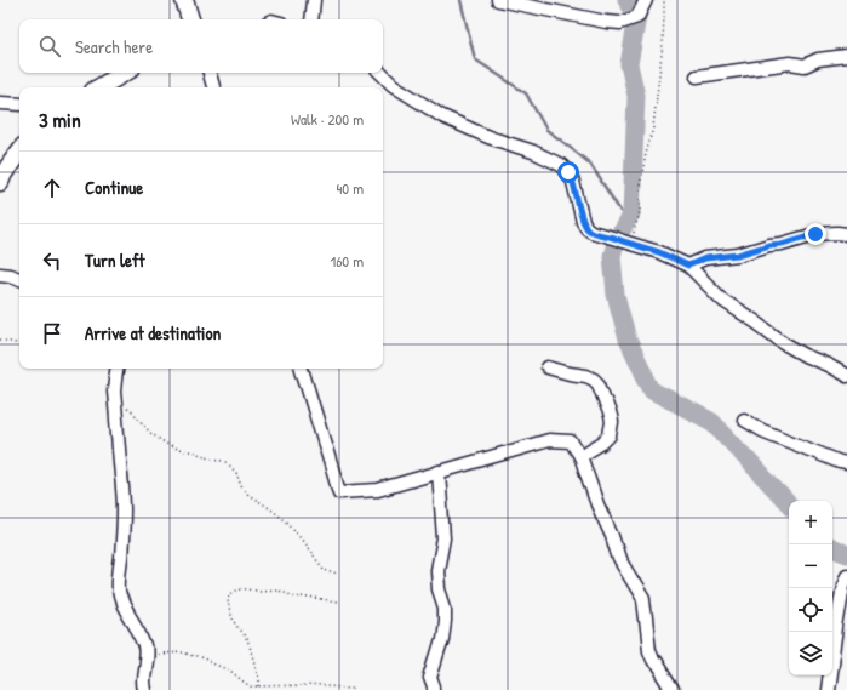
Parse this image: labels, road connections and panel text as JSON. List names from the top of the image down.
{
  "page": {
    "search": "Search here",
    "heading": ["3 min", "Walk · 200 m"],
    "list": [
      ["Continue", "40 m"],
      ["Turn left", "160 m"],
      "Arrive at destination"
    ],
    "map_buttons": ["+", "−"]
  }
}
